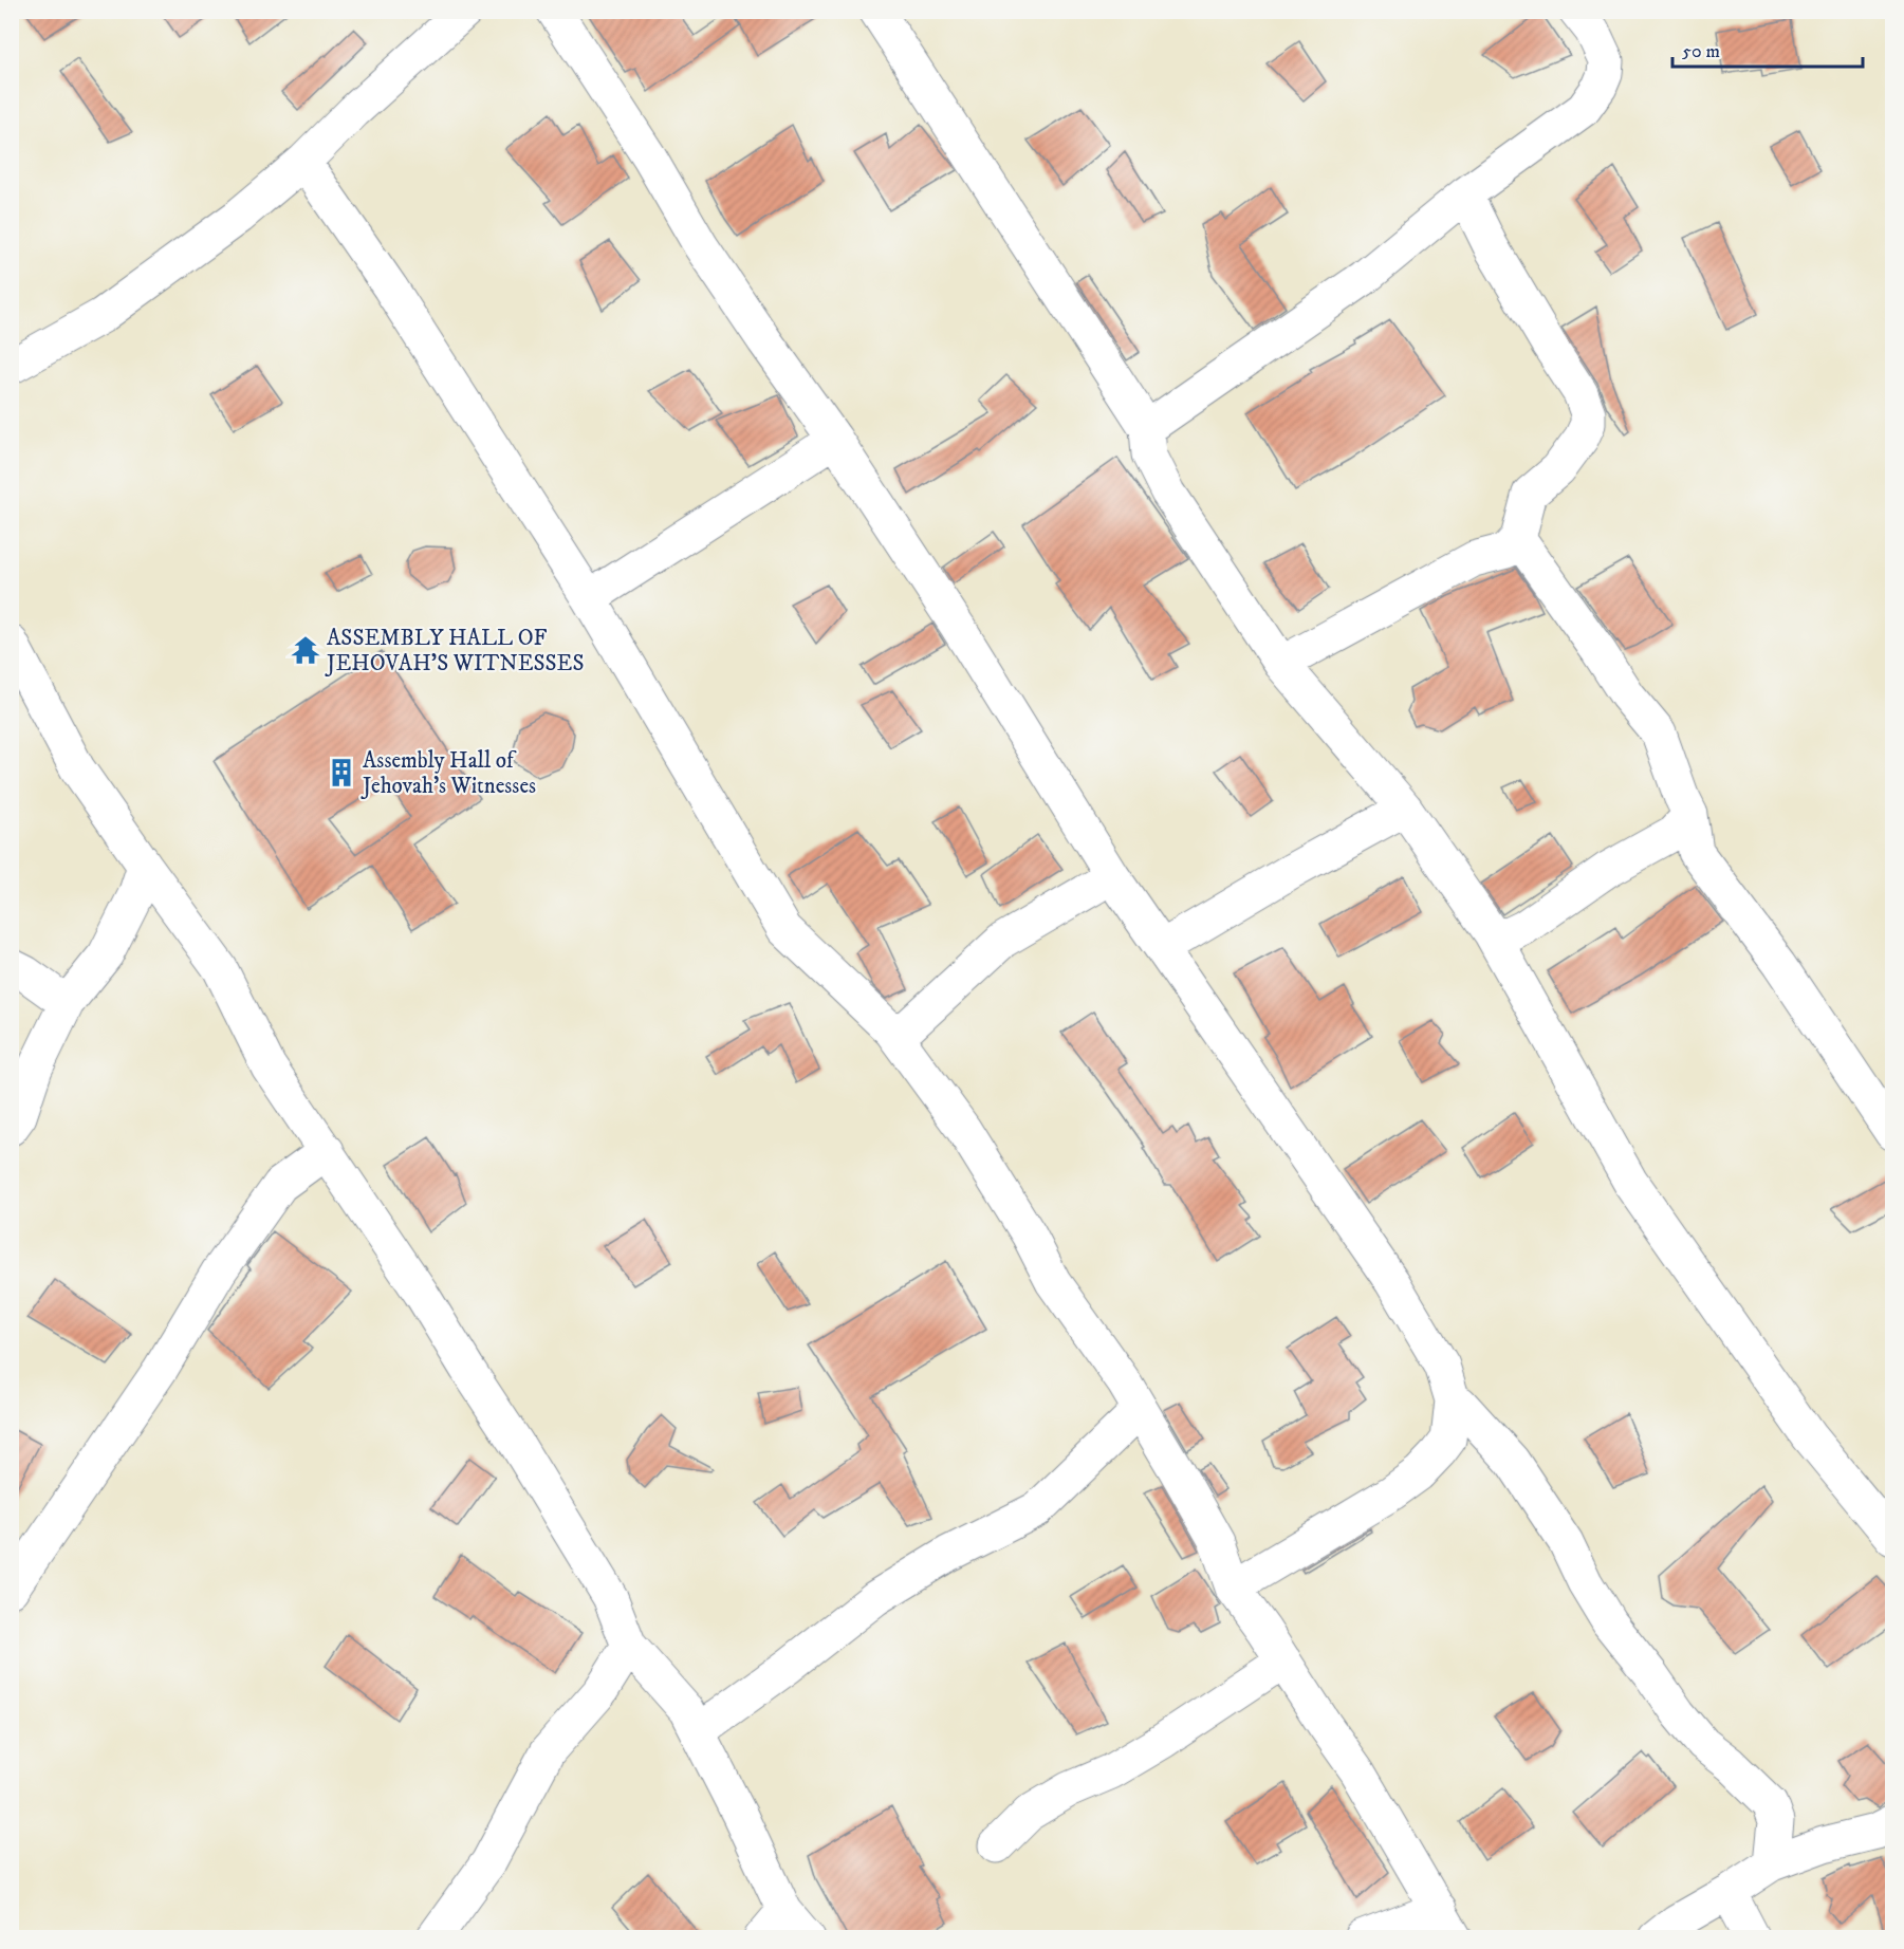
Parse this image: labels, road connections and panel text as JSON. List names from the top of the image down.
{
  "places": {
    "temple": ["ASSEMBLY HALL OF JEHOVAH'S WITNESSES"],
    "building": ["Assembly Hall of Jehovah's Witnesses"]
  },
  "scale_bar": "50 m"
}
